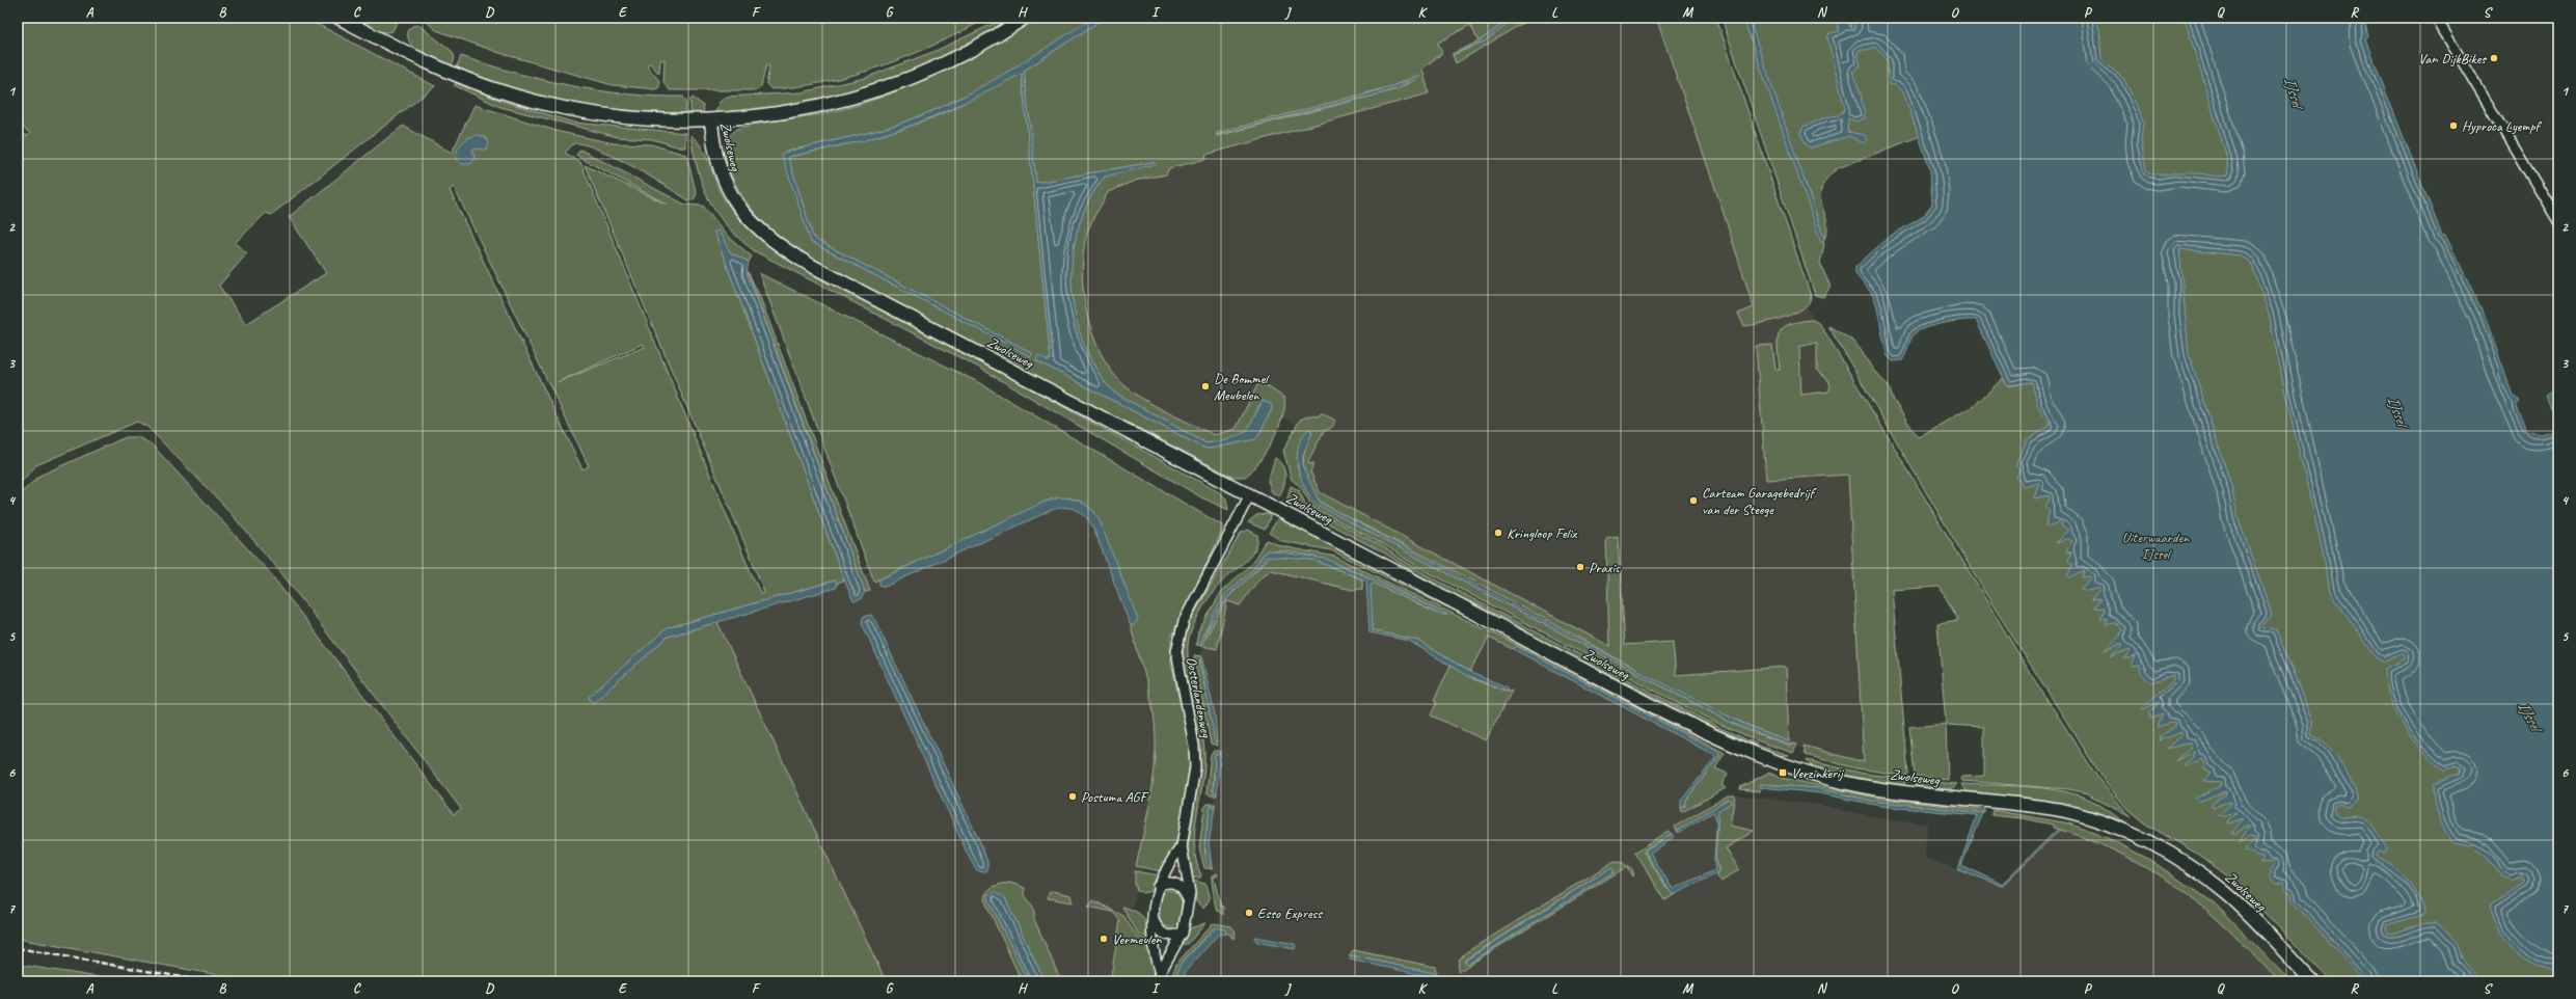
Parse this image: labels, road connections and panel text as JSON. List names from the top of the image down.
{
  "streets": {
    "main road": ["Zwolseweg"],
    "street": ["Oosterlandenweg"]
  },
  "crossings": [
    ["Zwolseweg", "Oosterlandenweg"]
  ],
  "water": ["IJssel"],
  "parks": ["Uiterwaarden IJssel"],
  "places": {
    "other": [
      "Van DijkBikes",
      "Hyproca Lyempf",
      "De Bommel Meubelen",
      "Carteam Garagebedrijf van der Steege",
      "Kringloop Felix",
      "Praxis",
      "Postuma AGF",
      "Esso Express",
      "Vermeulen"
    ],
    "transit": ["Verzinkerij"]
  },
  "grid": {
    "columns": [
      "A",
      "B",
      "C",
      "D",
      "E",
      "F",
      "G",
      "H",
      "I",
      "J",
      "K",
      "L",
      "M",
      "N",
      "O",
      "P",
      "Q",
      "R",
      "S"
    ],
    "rows": [
      "1",
      "2",
      "3",
      "4",
      "5",
      "6",
      "7"
    ]
  }
}
